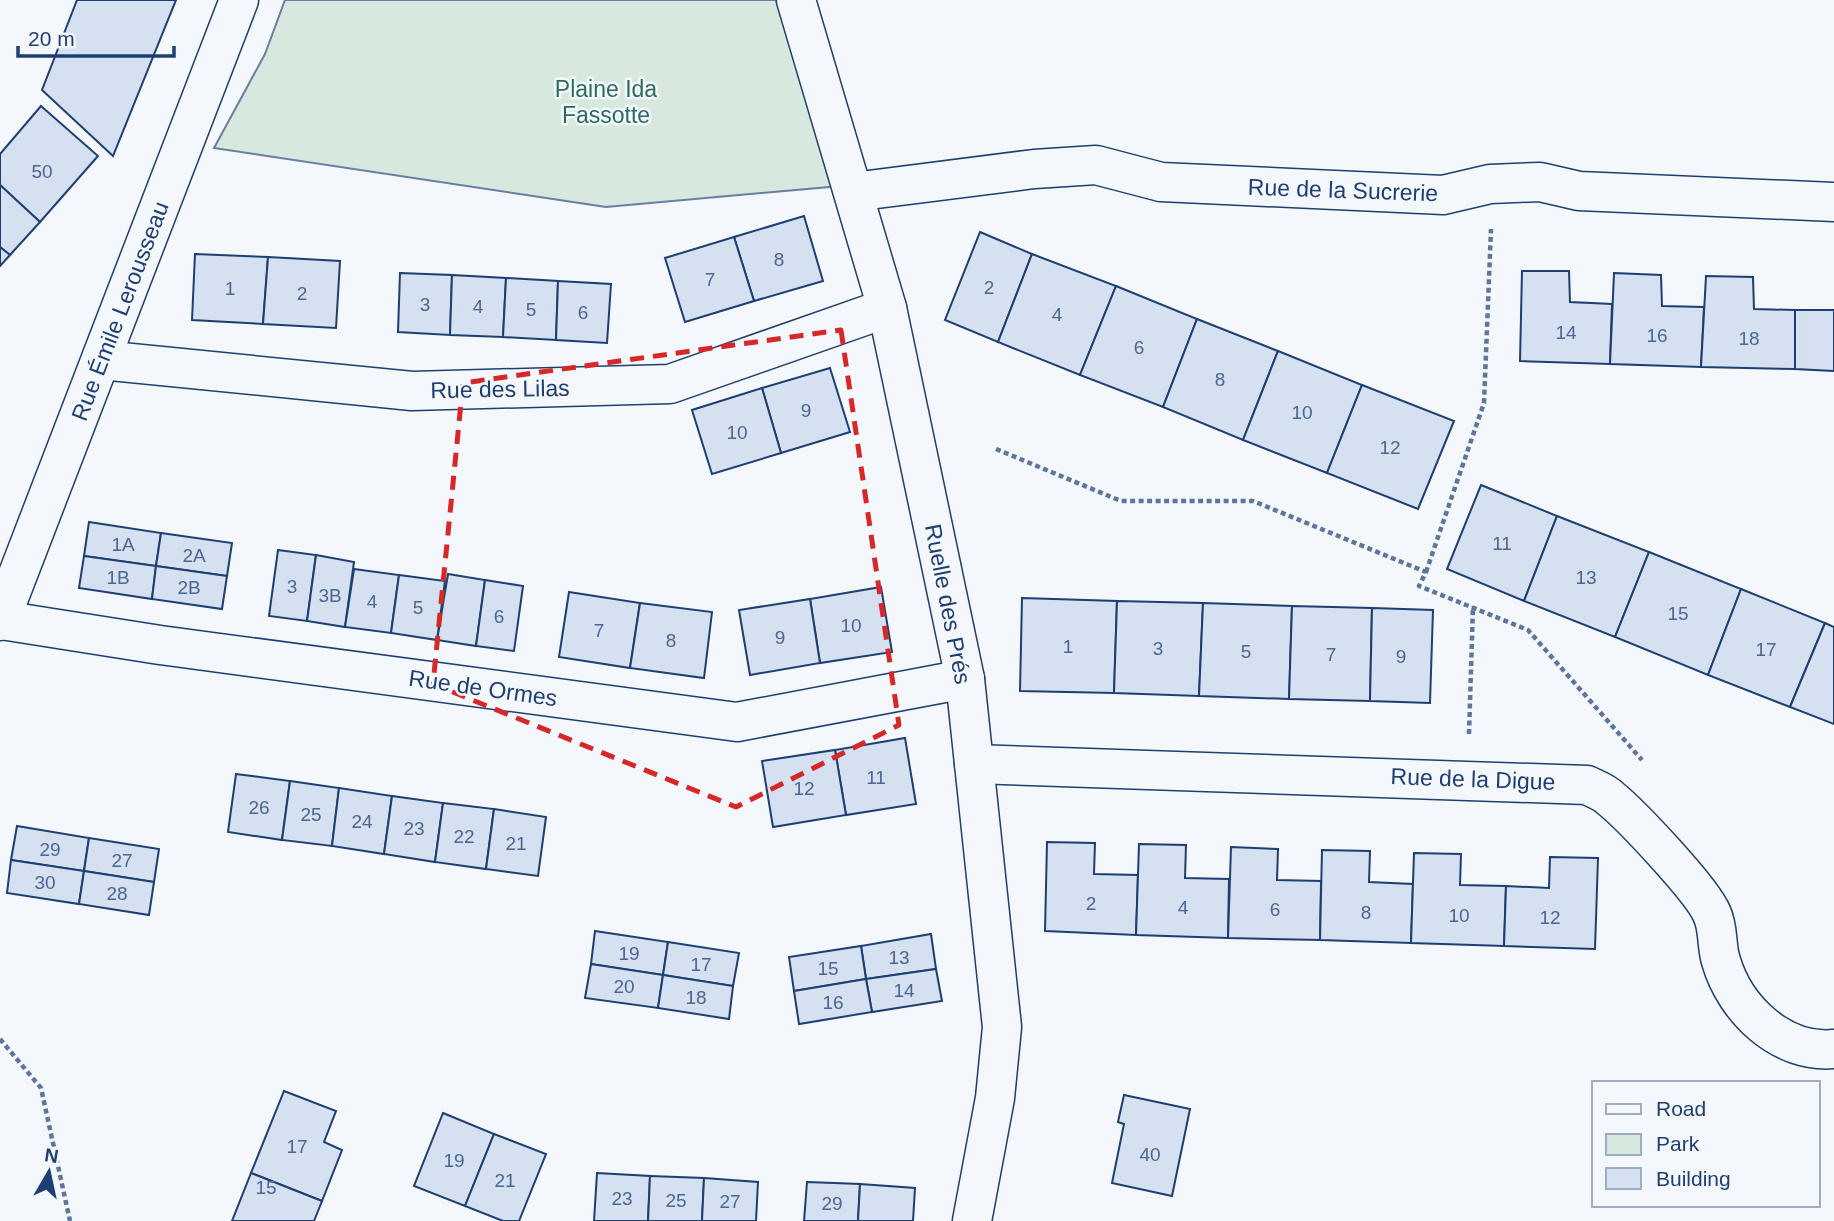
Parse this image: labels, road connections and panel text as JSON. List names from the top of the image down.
{
  "streets": {
    "street": [
      "Rue de la Sucrerie",
      "Rue Émile Lerousseau",
      "Rue des Lilas",
      "Ruelle des Prés",
      "Rue de Ormes",
      "Rue de la Digue"
    ]
  },
  "crossings": [
    ["Rue de la Sucrerie", "Ruelle des Prés"],
    ["Rue Émile Lerousseau", "Rue des Lilas"],
    ["Rue Émile Lerousseau", "Rue de Ormes"],
    ["Rue des Lilas", "Ruelle des Prés"],
    ["Ruelle des Prés", "Rue de Ormes"],
    ["Ruelle des Prés", "Rue de la Digue"]
  ],
  "parks": ["Plaine Ida Fassotte"],
  "house_numbers": [
    "50",
    "8",
    "7",
    "2",
    "1",
    "2",
    "3",
    "4",
    "5",
    "6",
    "4",
    "14",
    "16",
    "18",
    "6",
    "8",
    "9",
    "10",
    "10",
    "12",
    "11",
    "1A",
    "2A",
    "1B",
    "13",
    "3",
    "2B",
    "3B",
    "4",
    "5",
    "15",
    "6",
    "10",
    "7",
    "9",
    "8",
    "1",
    "3",
    "17",
    "5",
    "7",
    "9",
    "11",
    "12",
    "26",
    "25",
    "24",
    "23",
    "22",
    "21",
    "29",
    "27",
    "30",
    "28",
    "2",
    "4",
    "6",
    "8",
    "10",
    "12",
    "19",
    "13",
    "17",
    "15",
    "20",
    "14",
    "18",
    "16",
    "17",
    "40",
    "19",
    "21",
    "15",
    "23",
    "25",
    "27",
    "29"
  ],
  "legend": ["Road", "Park", "Building"],
  "scale_bar": "20 m",
  "north": "top"
}
